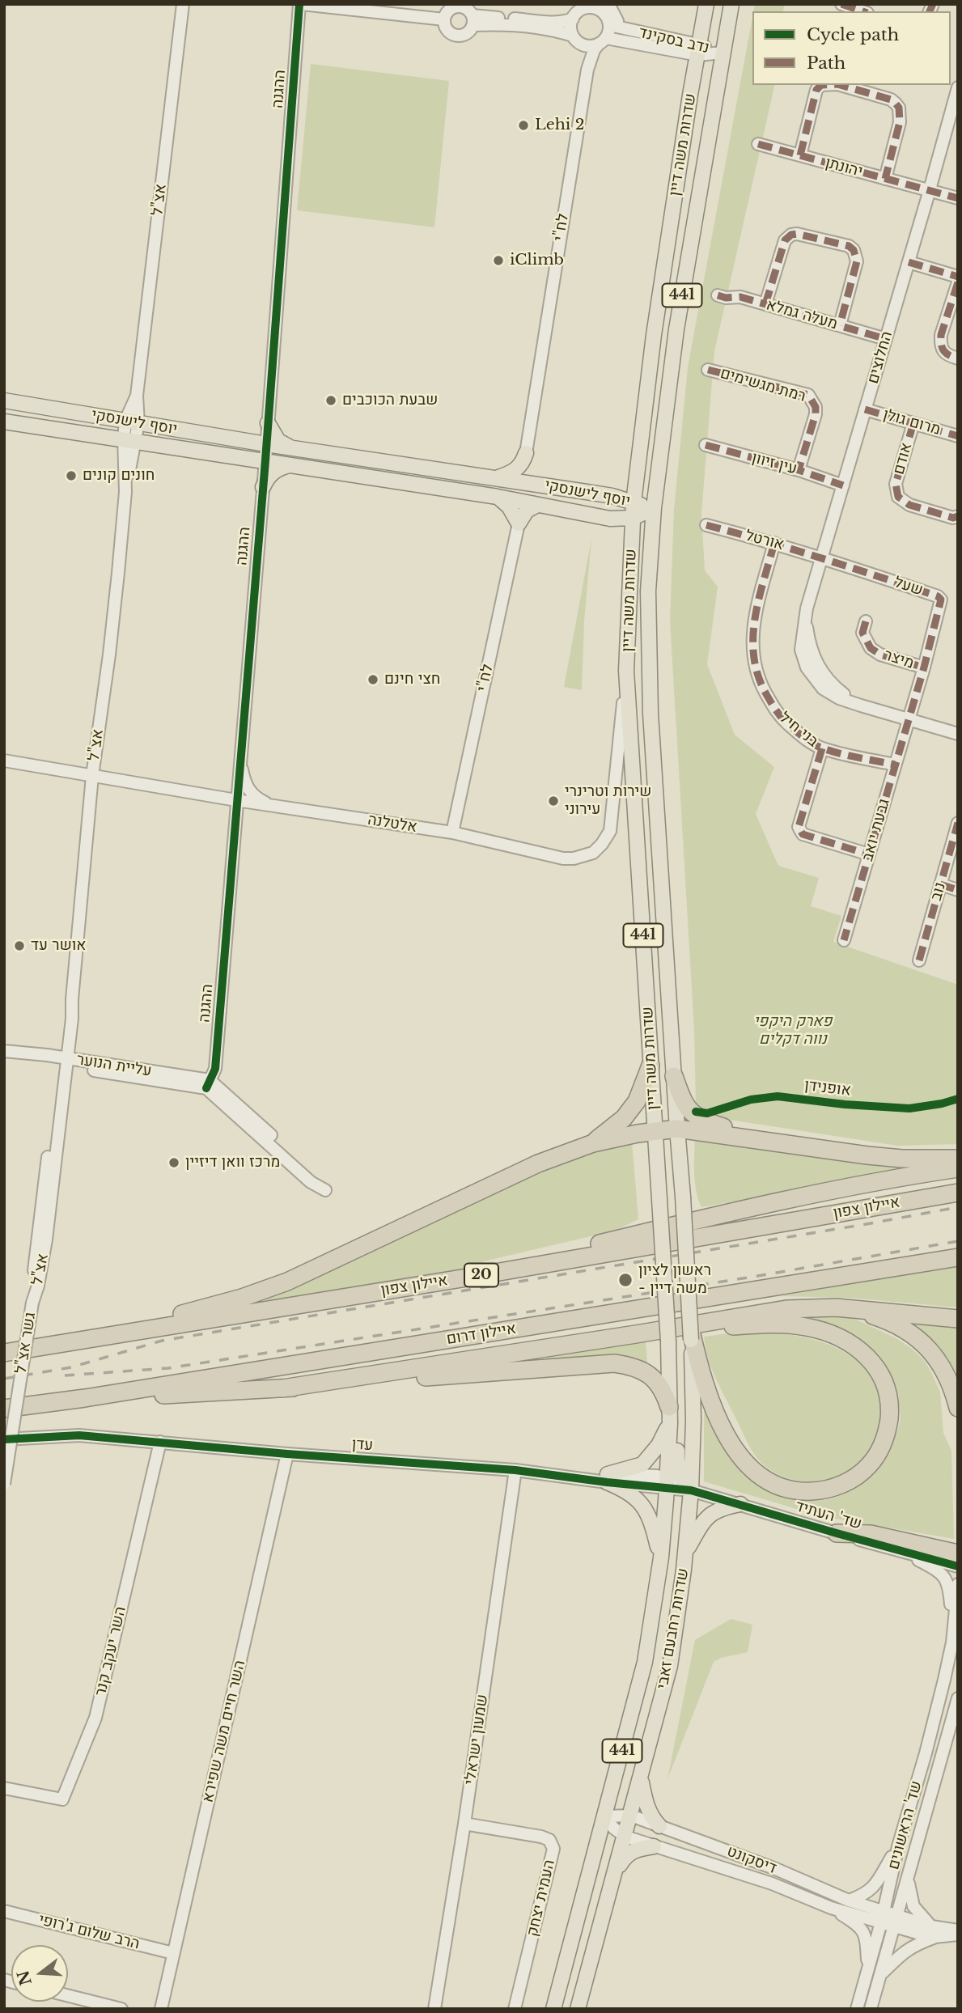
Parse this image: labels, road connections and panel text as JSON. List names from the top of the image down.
{
  "streets": {
    "highway": ["איילון צפון", "20", "איילון דרום"],
    "main road": [
      "שדרות משה דיין",
      "441",
      "יוסף לישנסקי",
      "שדרות רחבעם זאבי"
    ],
    "street": [
      "נדב בסקינד",
      "ההגנה",
      "יהונתן",
      "אצ\"ל",
      "לח\"י",
      "מעלה גמלא",
      "החלוצים",
      "רמת מגשימים",
      "מרום גולן",
      "אודם",
      "עין זיוון",
      "אורטל",
      "שעל",
      "מיצר",
      "בני חיל",
      "אלטלנה",
      "גבעת יואב",
      "נוב",
      "עליית הנוער",
      "גשר אצ\"ל",
      "עדן",
      "שד' העתיד",
      "השר יעקב קנר",
      "השר חיים משה שפירא",
      "שמעון ישראלי",
      "שד' הראשונים",
      "דיסקונט",
      "העמית יצחק",
      "הרב שלום ג'רופי"
    ],
    "cycle path": ["אופנידן"]
  },
  "crossings": [
    ["נדב בסקינד", "שדרות משה דיין"],
    ["נדב בסקינד", "לח\"י"],
    ["ההגנה", "יוסף לישנסקי"],
    ["ההגנה", "אלטלנה"],
    ["ההגנה", "עליית הנוער"],
    ["שדרות משה דיין", "441"],
    ["שדרות משה דיין", "יוסף לישנסקי"],
    ["שדרות משה דיין", "אלטלנה"],
    ["שדרות משה דיין", "שדרות רחבעם זאבי"],
    ["יהונתן", "החלוצים"],
    ["אצ\"ל", "יוסף לישנסקי"],
    ["אצ\"ל", "אלטלנה"],
    ["אצ\"ל", "עליית הנוער"],
    ["אצ\"ל", "גשר אצ\"ל"],
    ["לח\"י", "אלטלנה"],
    ["441", "עדן"],
    ["441", "שד' העתיד"],
    ["441", "שדרות רחבעם זאבי"],
    ["מעלה גמלא", "החלוצים"],
    ["החלוצים", "מרום גולן"],
    ["החלוצים", "עין זיוון"],
    ["החלוצים", "אורטל"],
    ["החלוצים", "שעל"],
    ["החלוצים", "גבעת יואב"],
    ["רמת מגשימים", "עין זיוון"],
    ["מרום גולן", "אודם"],
    ["אורטל", "שעל"],
    ["אורטל", "בני חיל"],
    ["שעל", "מיצר"],
    ["שעל", "גבעת יואב"],
    ["בני חיל", "גבעת יואב"],
    ["עדן", "שד' העתיד"],
    ["עדן", "שדרות רחבעם זאבי"],
    ["עדן", "השר יעקב קנר"],
    ["עדן", "השר חיים משה שפירא"],
    ["עדן", "שמעון ישראלי"],
    ["שד' העתיד", "שדרות רחבעם זאבי"],
    ["שדרות רחבעם זאבי", "דיסקונט"],
    ["השר חיים משה שפירא", "הרב שלום ג'רופי"],
    ["שמעון ישראלי", "העמית יצחק"],
    ["שד' הראשונים", "דיסקונט"]
  ],
  "parks": ["פארק היקפי נווה דקלים"],
  "places": [
    "Lehi 2",
    "iClimb",
    "שבעת הכוכבים",
    "חונים קונים",
    "חצי חינם",
    "שירות וטרינרי עירוני",
    "אושר עד",
    "מרכז וואן דיזיין",
    "ראשון לציון - משה דיין"
  ],
  "legend": ["Cycle path", "Path"],
  "north": "left"
}
